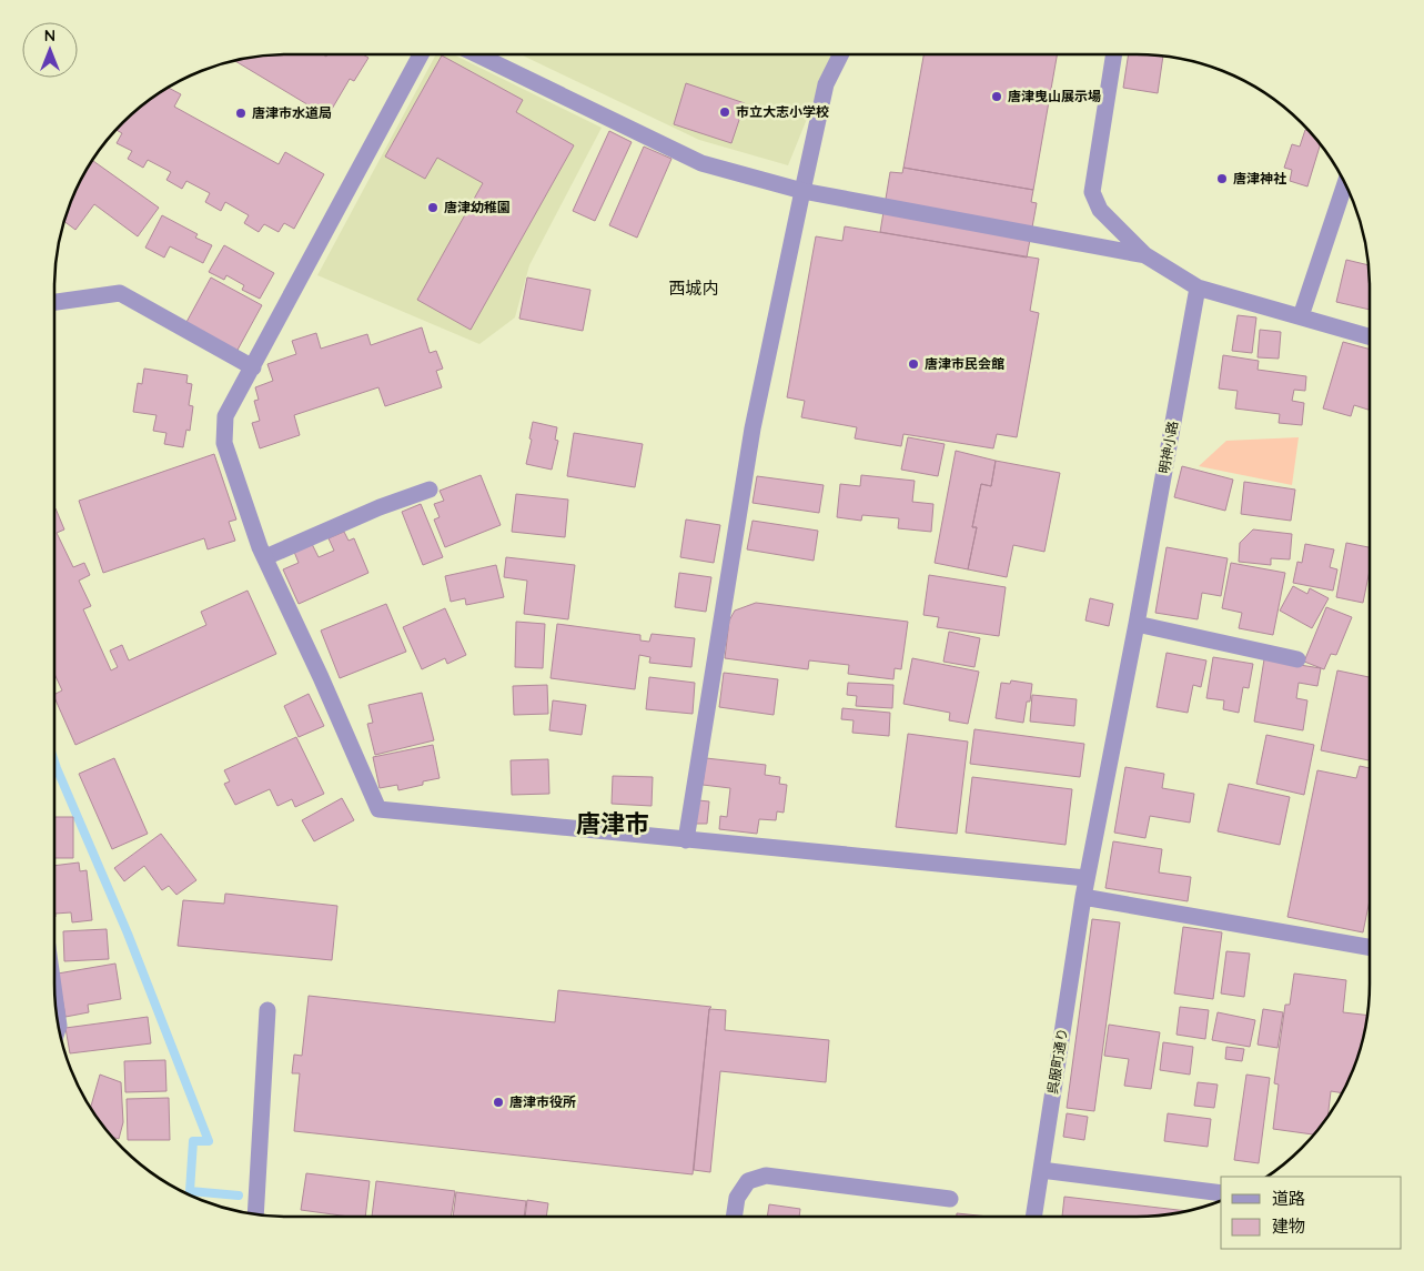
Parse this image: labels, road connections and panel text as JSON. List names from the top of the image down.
{
  "streets": {
    "street": ["明神小路", "呉服町通り"]
  },
  "crossings": [
    ["明神小路", "呉服町通り"]
  ],
  "districts": ["西城内", "唐津市"],
  "places": [
    "唐津曳山展示場",
    "市立大志小学校",
    "唐津市水道局",
    "唐津神社",
    "唐津幼稚園",
    "唐津市民会館",
    "唐津市役所"
  ],
  "legend": ["道路", "建物"],
  "north": "top"
}
